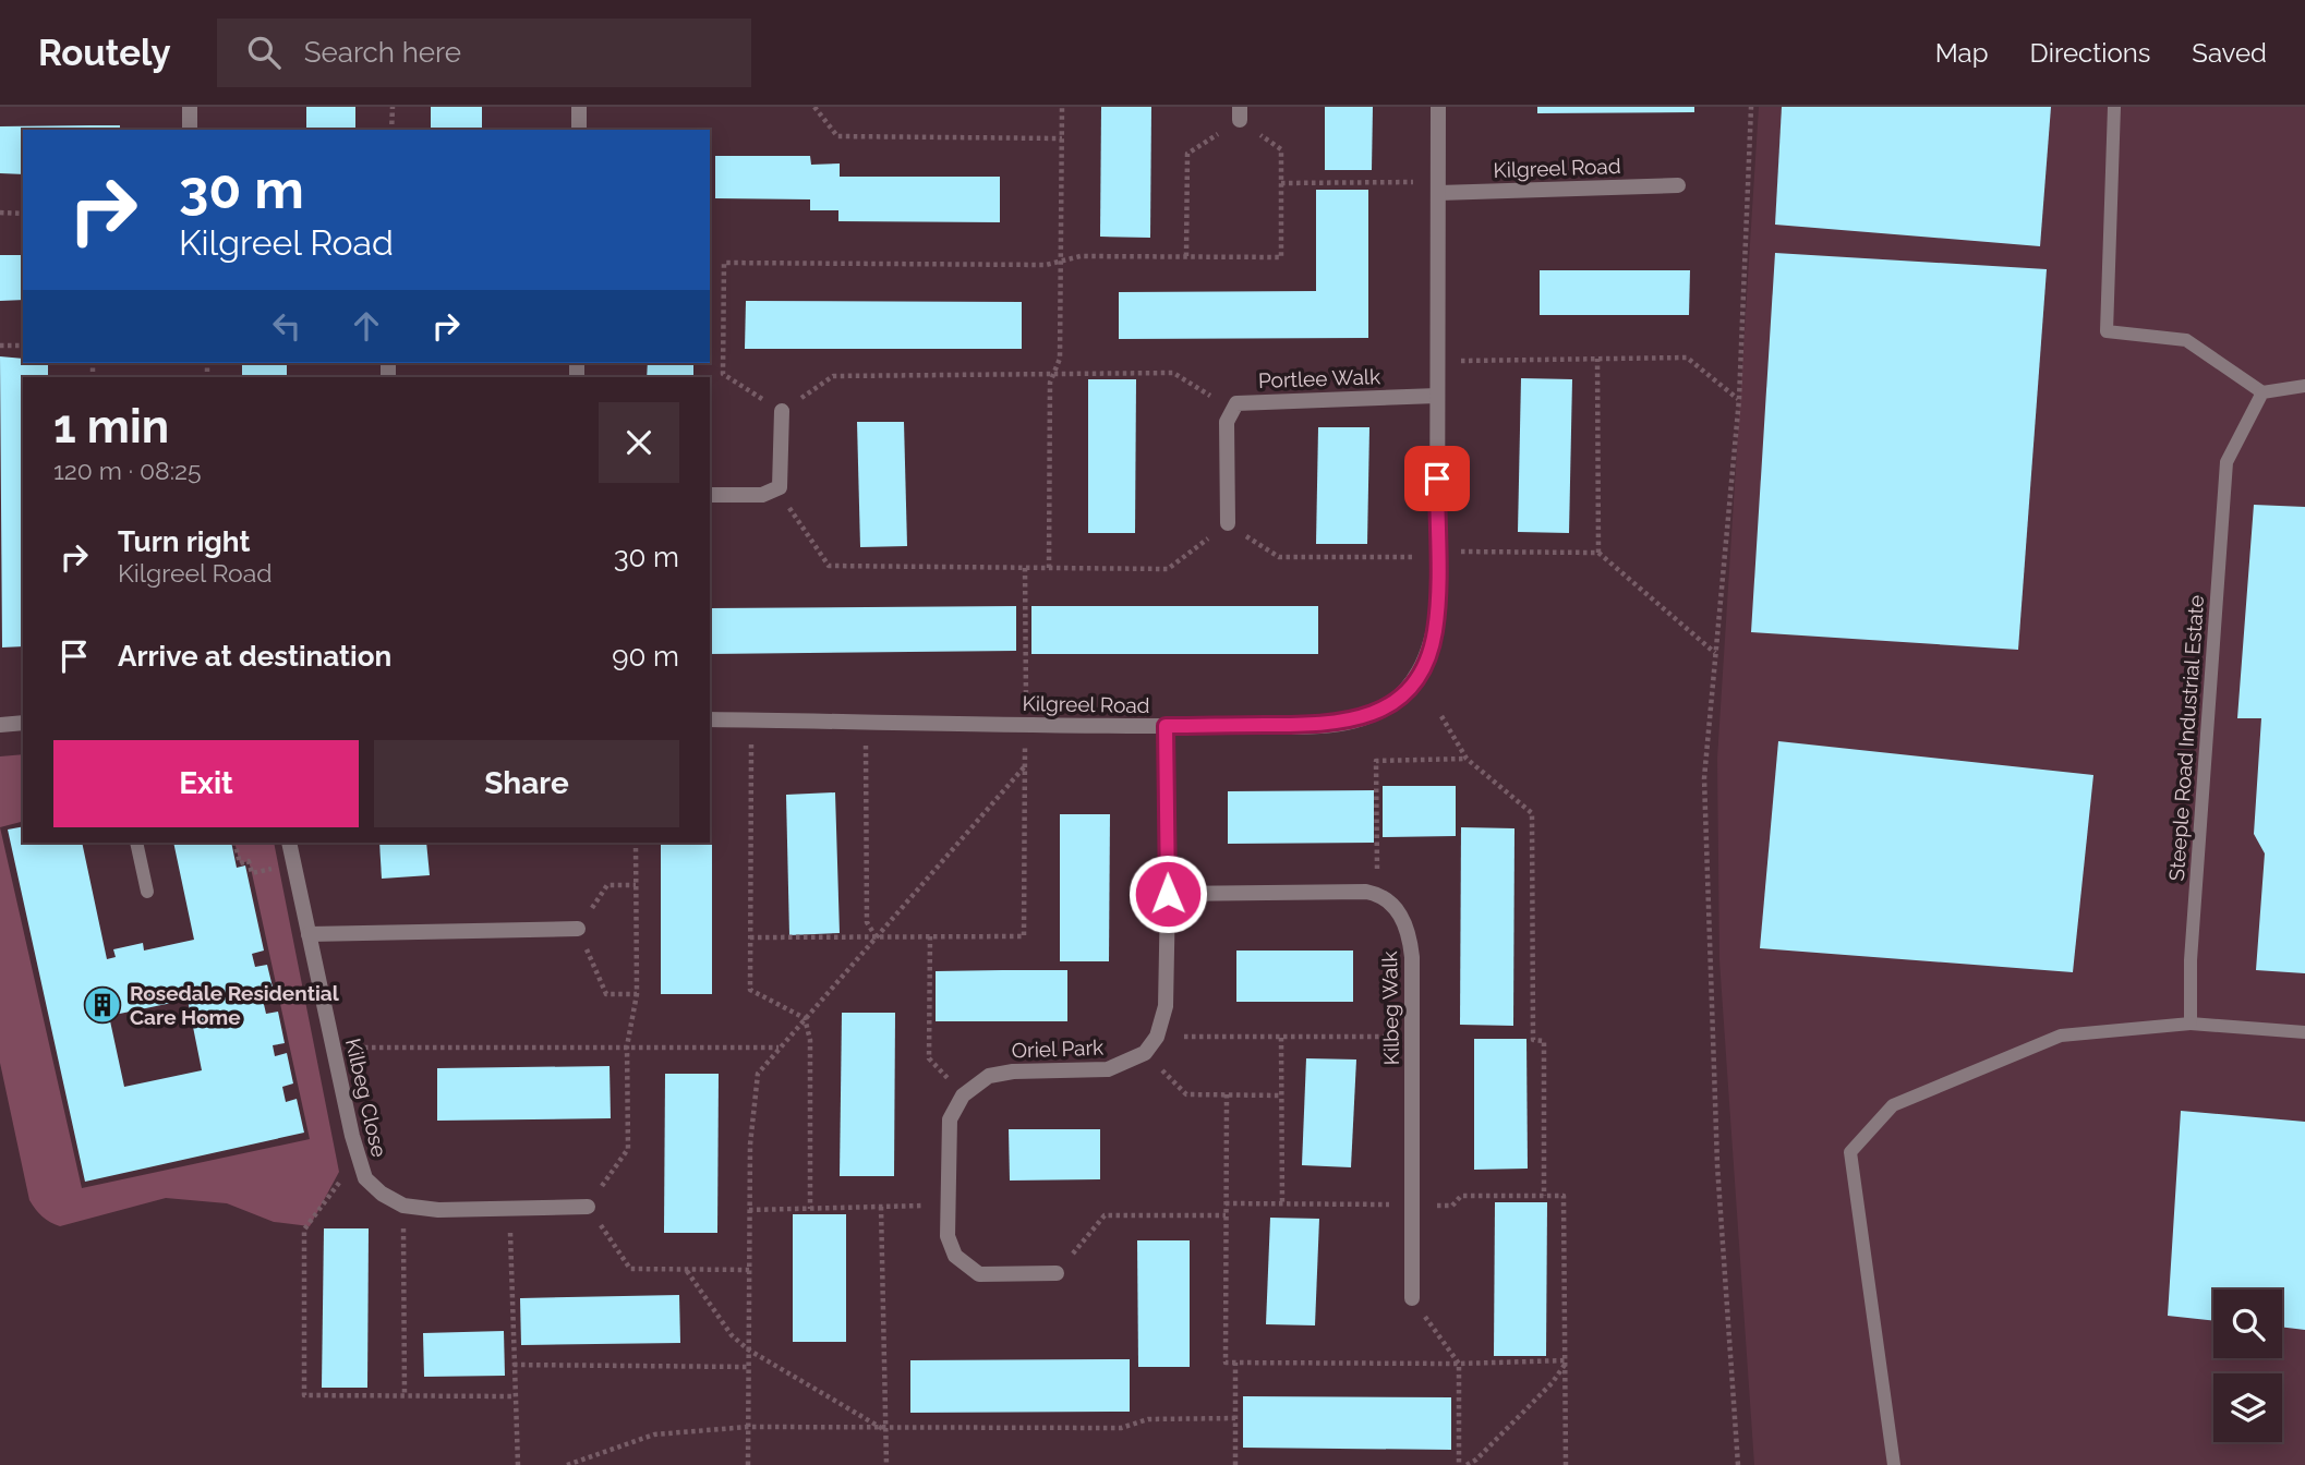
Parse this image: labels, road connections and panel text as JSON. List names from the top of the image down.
{
  "streets": {
    "street": [
      "Kilgreel Road",
      "Portlee Walk",
      "Kilbeg Walk",
      "Oriel Park",
      "Kilbeg Close"
    ],
    "lane": ["Steeple Road Industrial Estate"]
  },
  "crossings": [
    ["Kilgreel Road", "Portlee Walk"]
  ],
  "places": {
    "building": ["Rosedale Residential Care Home"]
  },
  "page": {
    "header": "Routely",
    "search": "Search here",
    "nav": ["Map", "Directions", "Saved"],
    "turn": ["30 m", "Kilgreel Road"],
    "heading": ["1 min", "120 m · 08:25"],
    "list": [
      {
        "name": "Turn right",
        "note": "Kilgreel Road",
        "value": "30 m"
      },
      {
        "name": "Arrive at destination",
        "value": "90 m"
      }
    ],
    "buttons": ["Exit", "Share"]
  }
}
